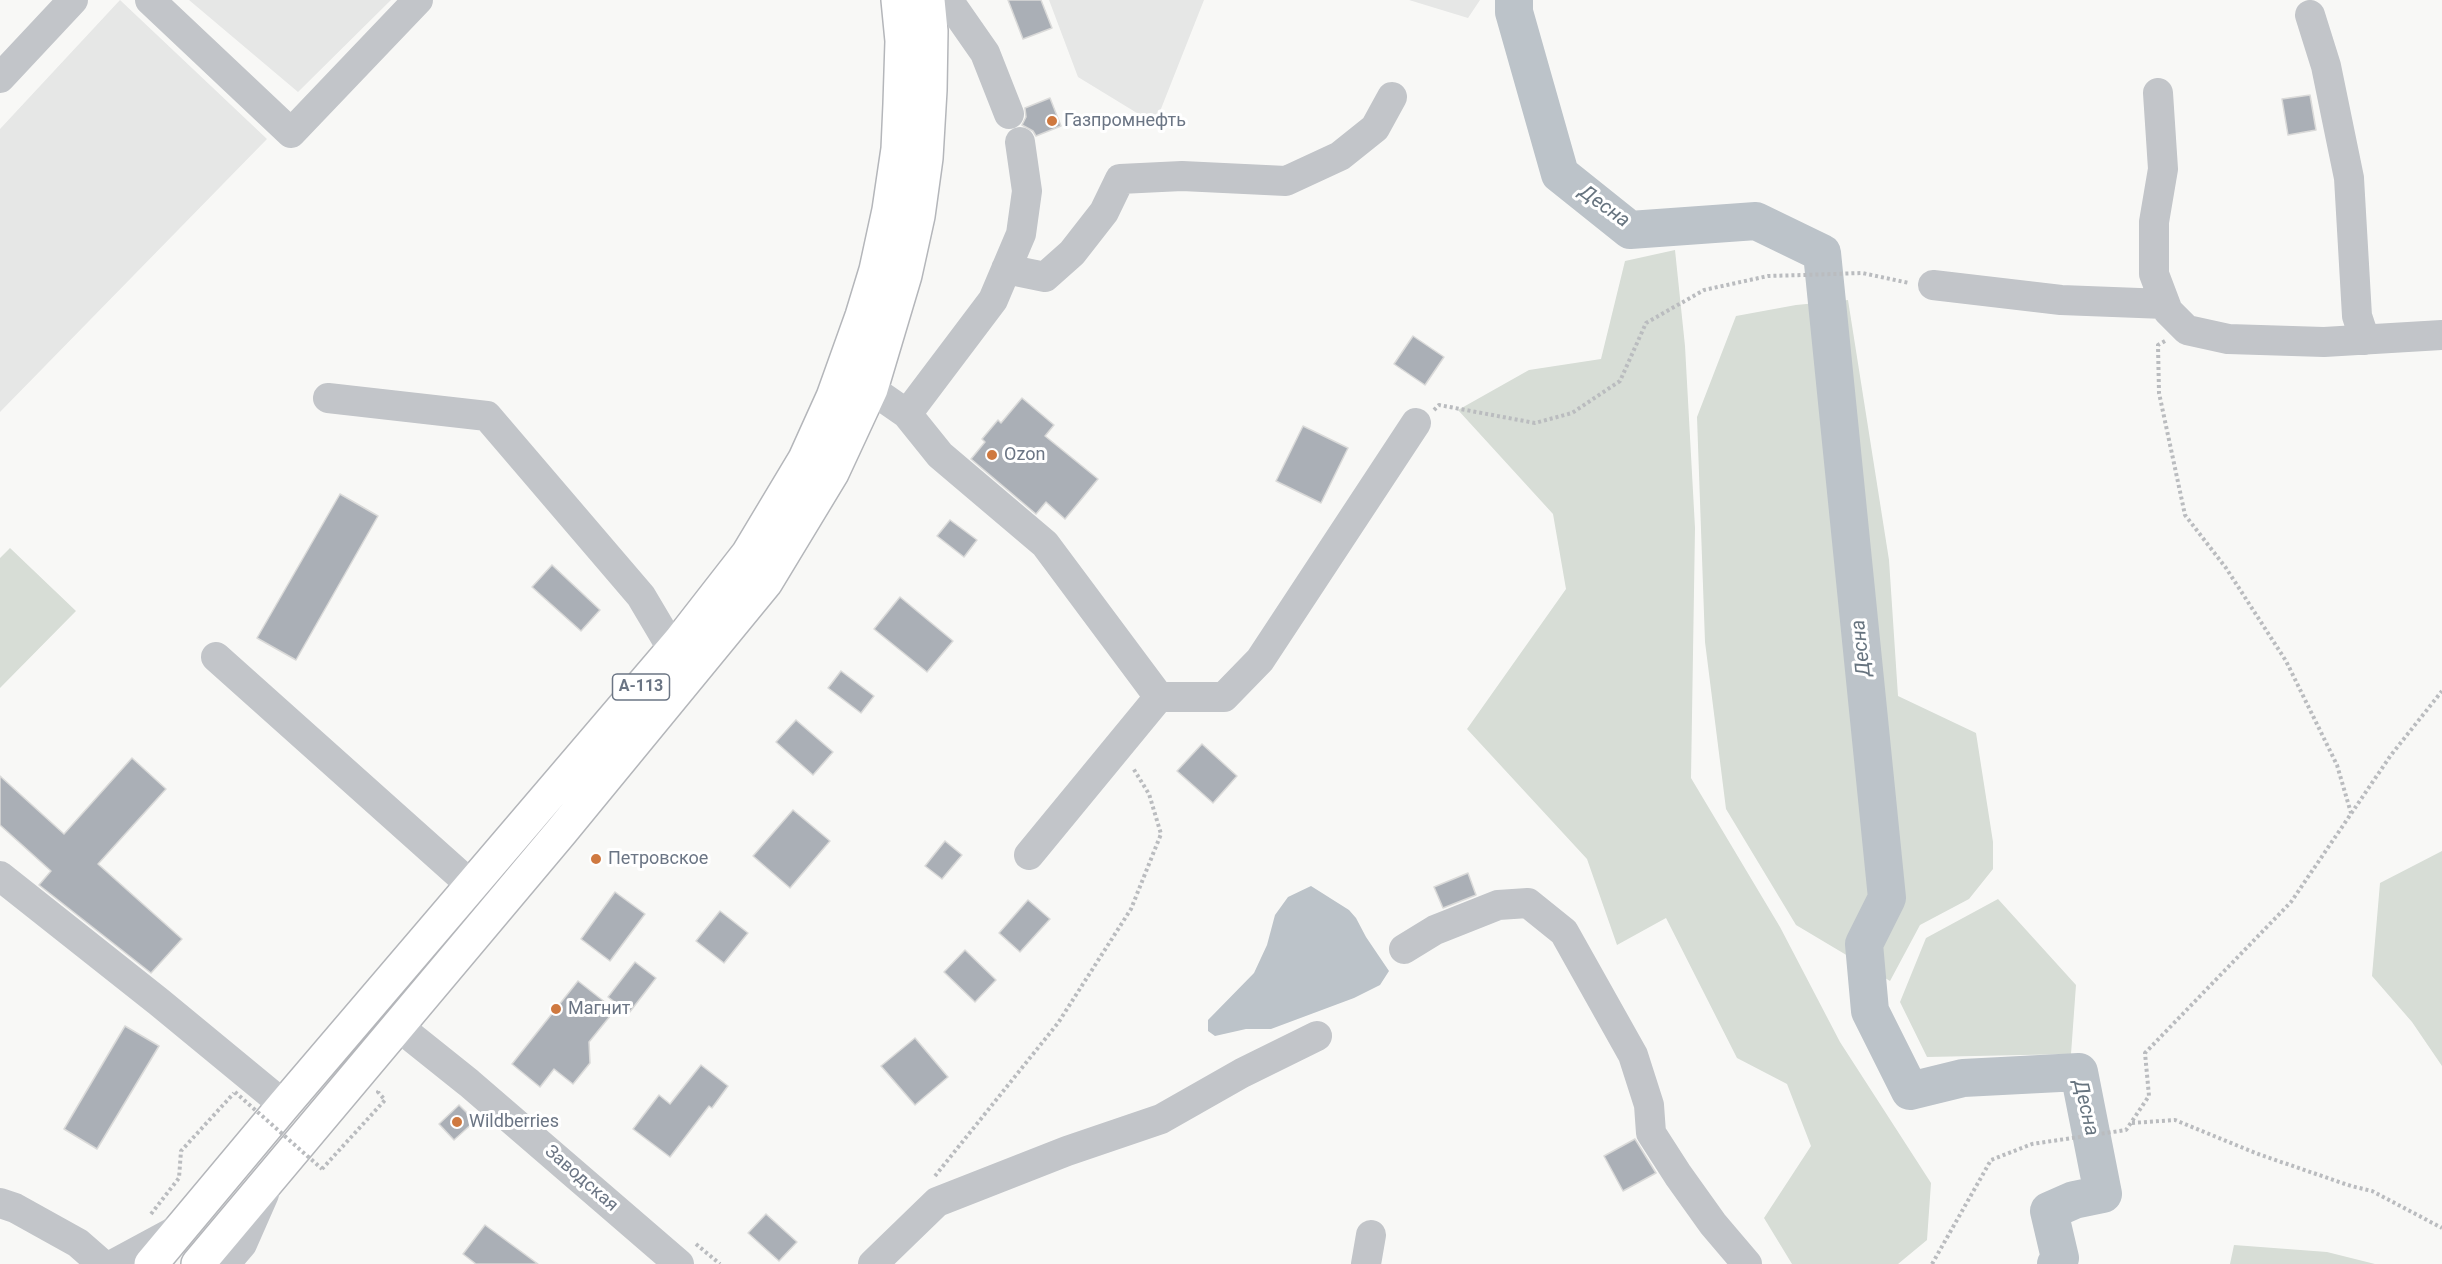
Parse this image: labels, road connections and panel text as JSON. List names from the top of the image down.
{
  "streets": {
    "highway": ["А-113"],
    "street": ["Заводская"]
  },
  "crossings": [
    ["А-113", "Заводская"]
  ],
  "water": ["Десна"],
  "places": [
    "Газпромнефть",
    "Ozon",
    "Петровское",
    "Магнит",
    "Wildberries"
  ]
}
